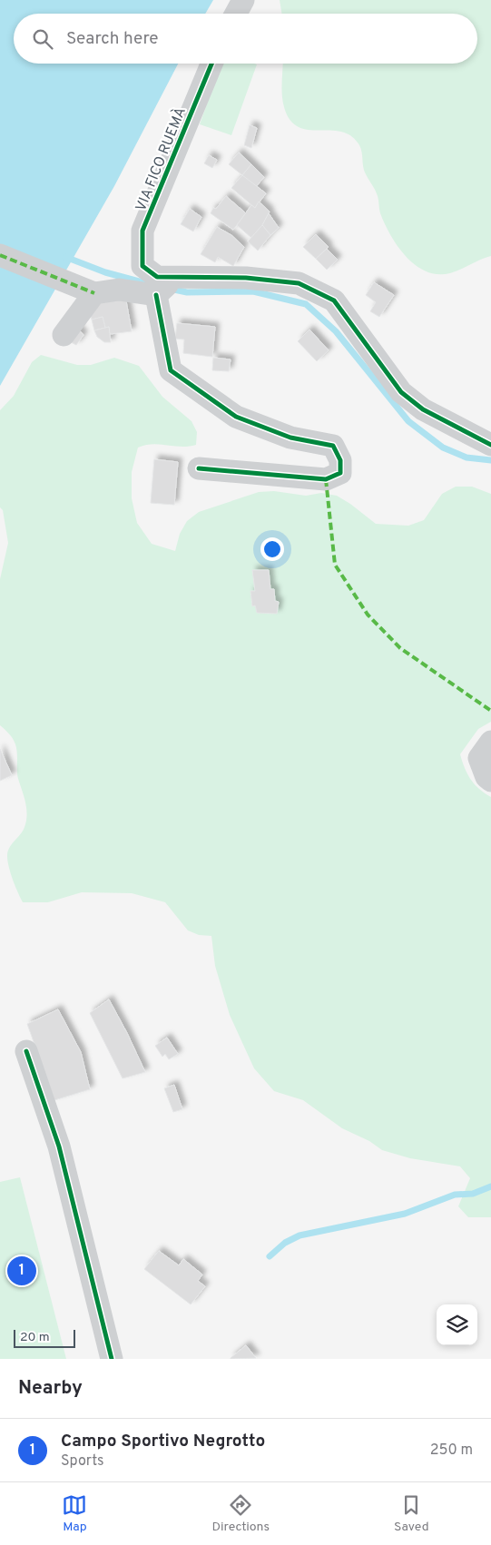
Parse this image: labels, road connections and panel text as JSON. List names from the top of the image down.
{
  "streets": {
    "street": ["VIA FICO RUEMÀ"]
  },
  "scale_bar": "20 m",
  "page": {
    "search": "Search here",
    "pins": "1",
    "scale": "20 m",
    "heading": "Nearby",
    "list": [
      {
        "mark": "1",
        "name": "Campo Sportivo Negrotto",
        "note": "Sports",
        "value": "250 m"
      }
    ],
    "nav": ["Map", "Directions", "Saved"]
  }
}
